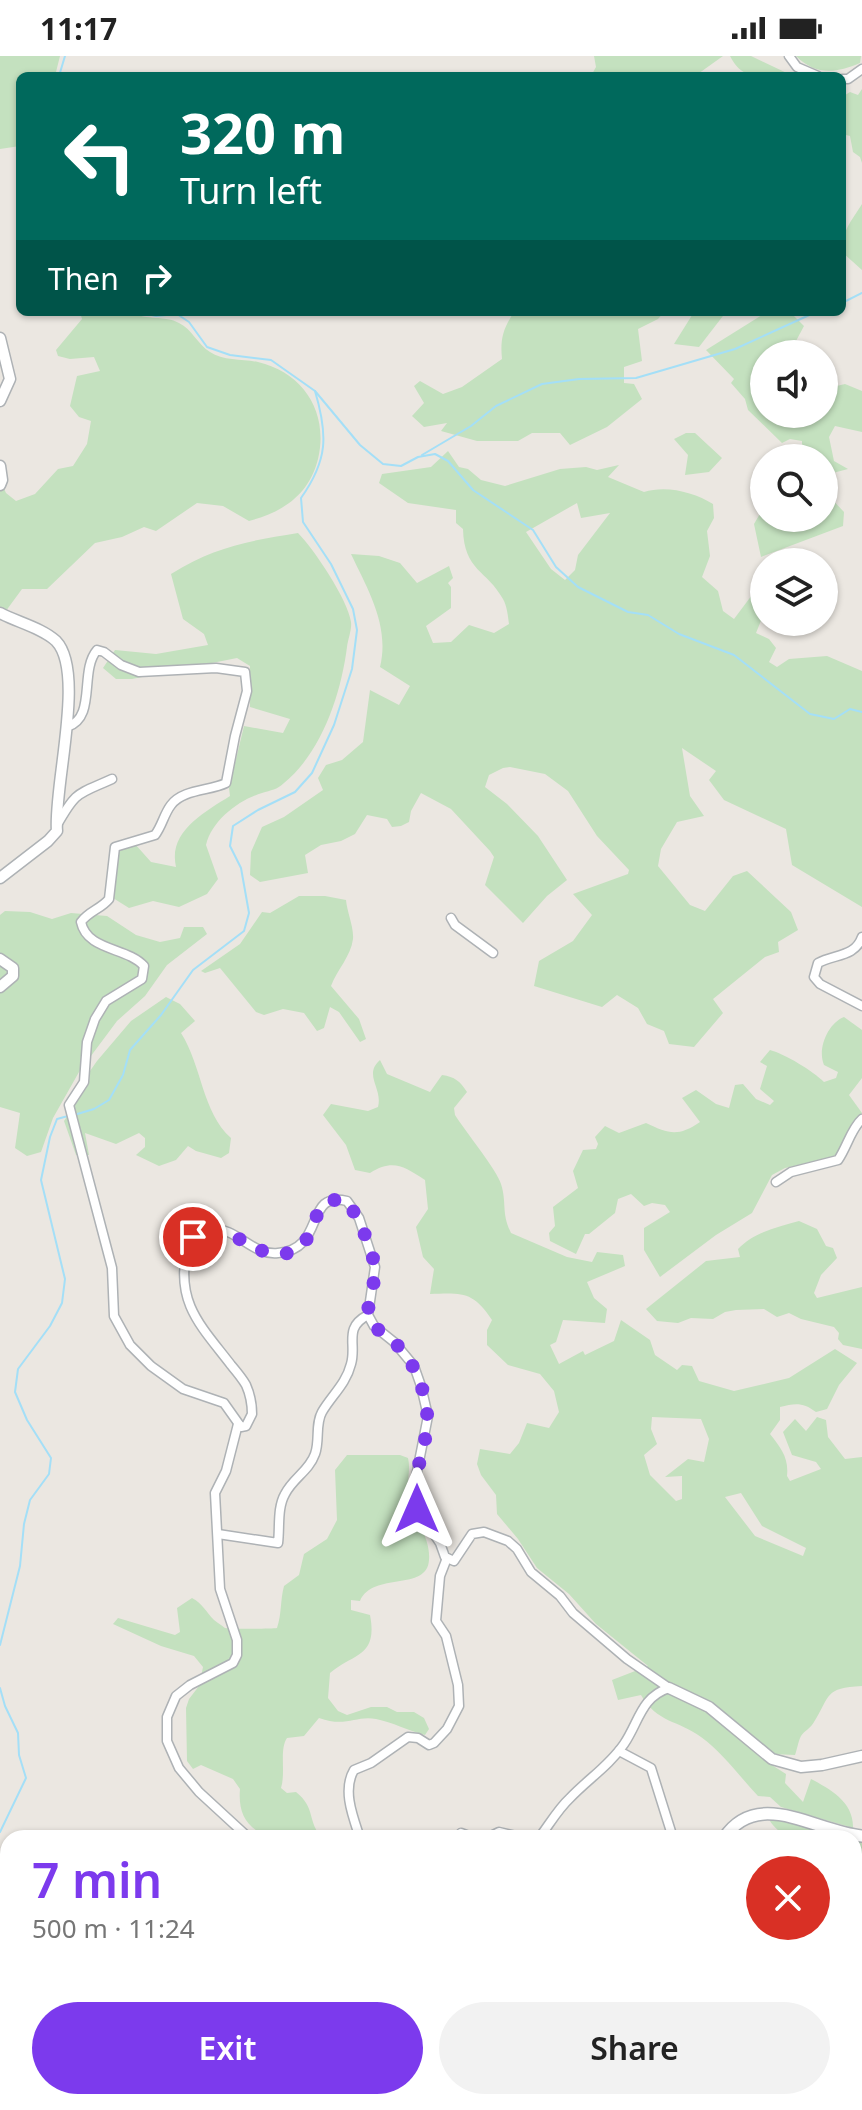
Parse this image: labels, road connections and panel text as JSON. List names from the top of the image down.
{
  "page": {
    "status": "11:17",
    "turn": ["320 m", "Turn left"],
    "then": "Then",
    "heading": ["7 min", "500 m · 11:24"],
    "buttons": ["Exit", "Share"]
  }
}
